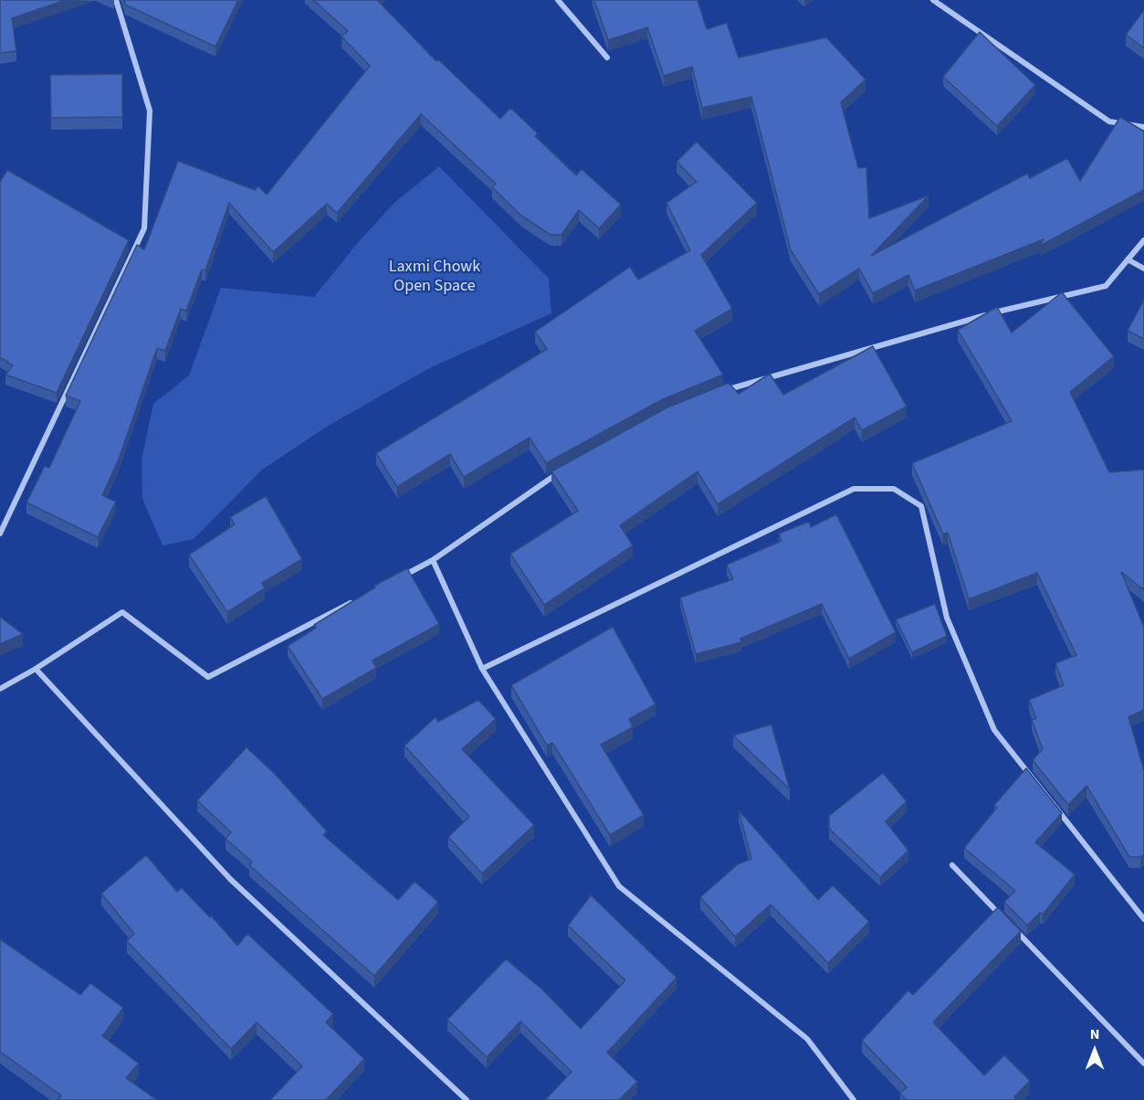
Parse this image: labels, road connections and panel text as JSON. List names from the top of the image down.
{
  "parks": ["Laxmi Chowk Open Space"],
  "north": "top"
}
